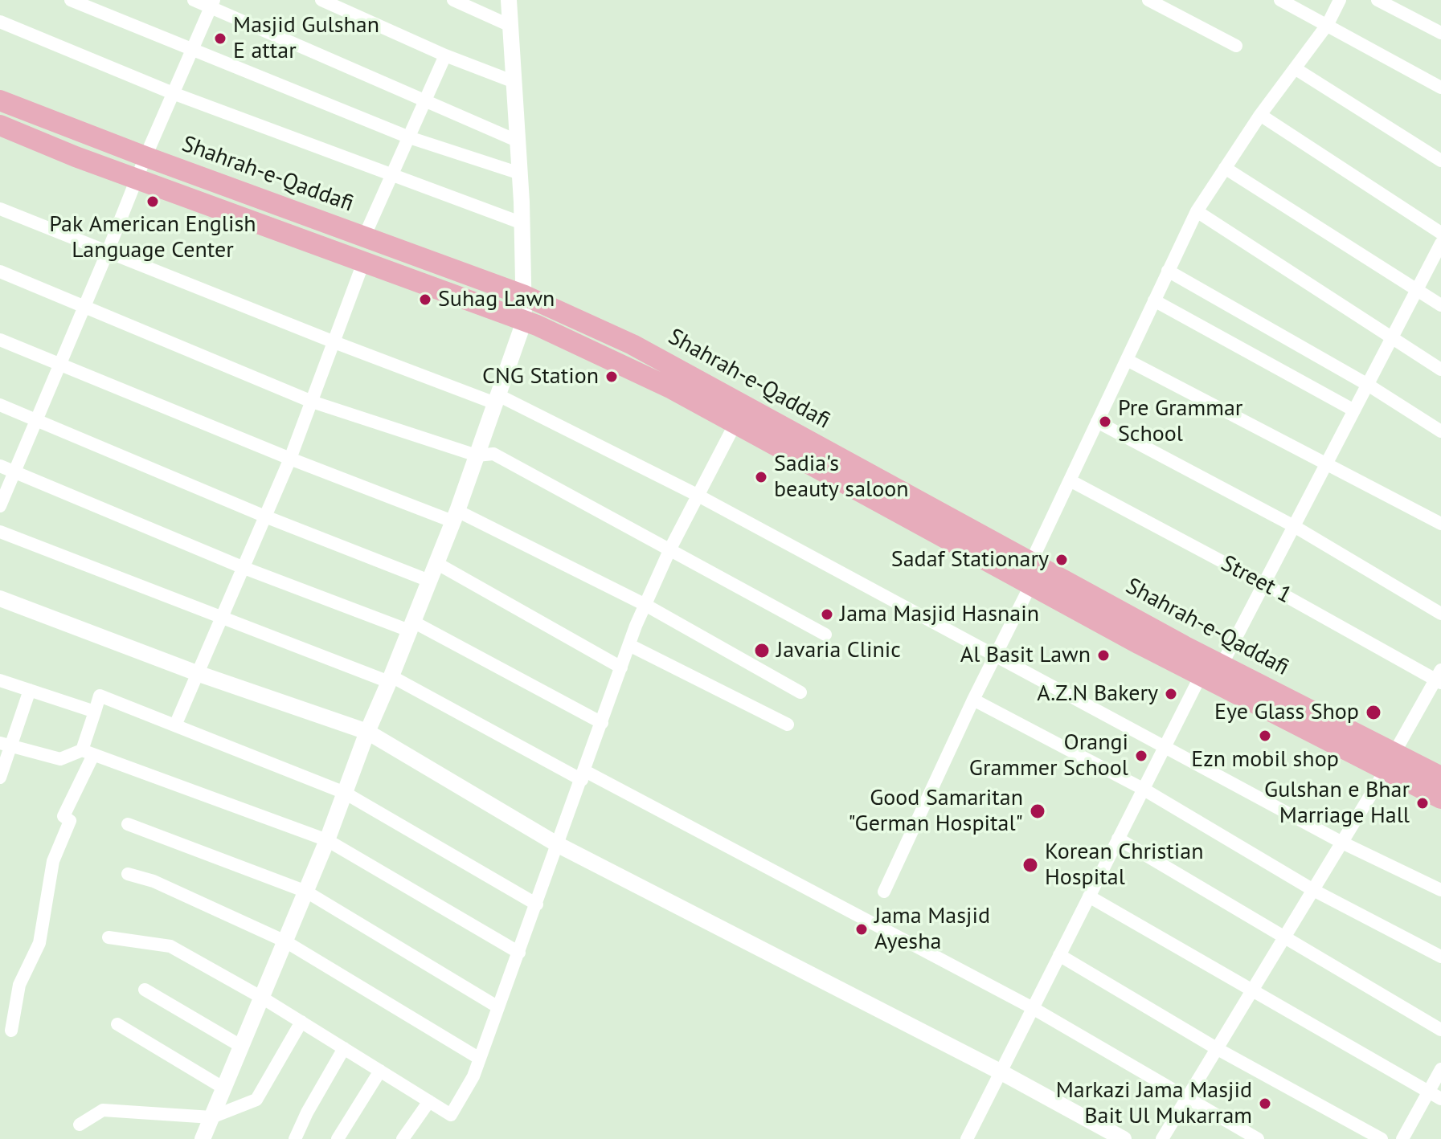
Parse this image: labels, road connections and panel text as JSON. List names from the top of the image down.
{
  "streets": {
    "main road": ["Shahrah-e-Qaddafi"],
    "street": ["Street 1"]
  },
  "places": [
    "Masjid Gulshan E attar",
    "Pak American English Language Center",
    "Suhag Lawn",
    "CNG Station",
    "Pre Grammar School",
    "Sadia's beauty saloon",
    "Sadaf Stationary",
    "Jama Masjid Hasnain",
    "Javaria Clinic",
    "Al Basit Lawn",
    "A.Z.N Bakery",
    "Eye Glass Shop",
    "Ezn mobil shop",
    "Orangi Grammer School",
    "Gulshan e Bhar Marriage Hall",
    "Good Samaritan \"German Hospital\"",
    "Korean Christian Hospital",
    "Jama Masjid Ayesha",
    "Markazi Jama Masjid Bait Ul Mukarram"
  ]
}
